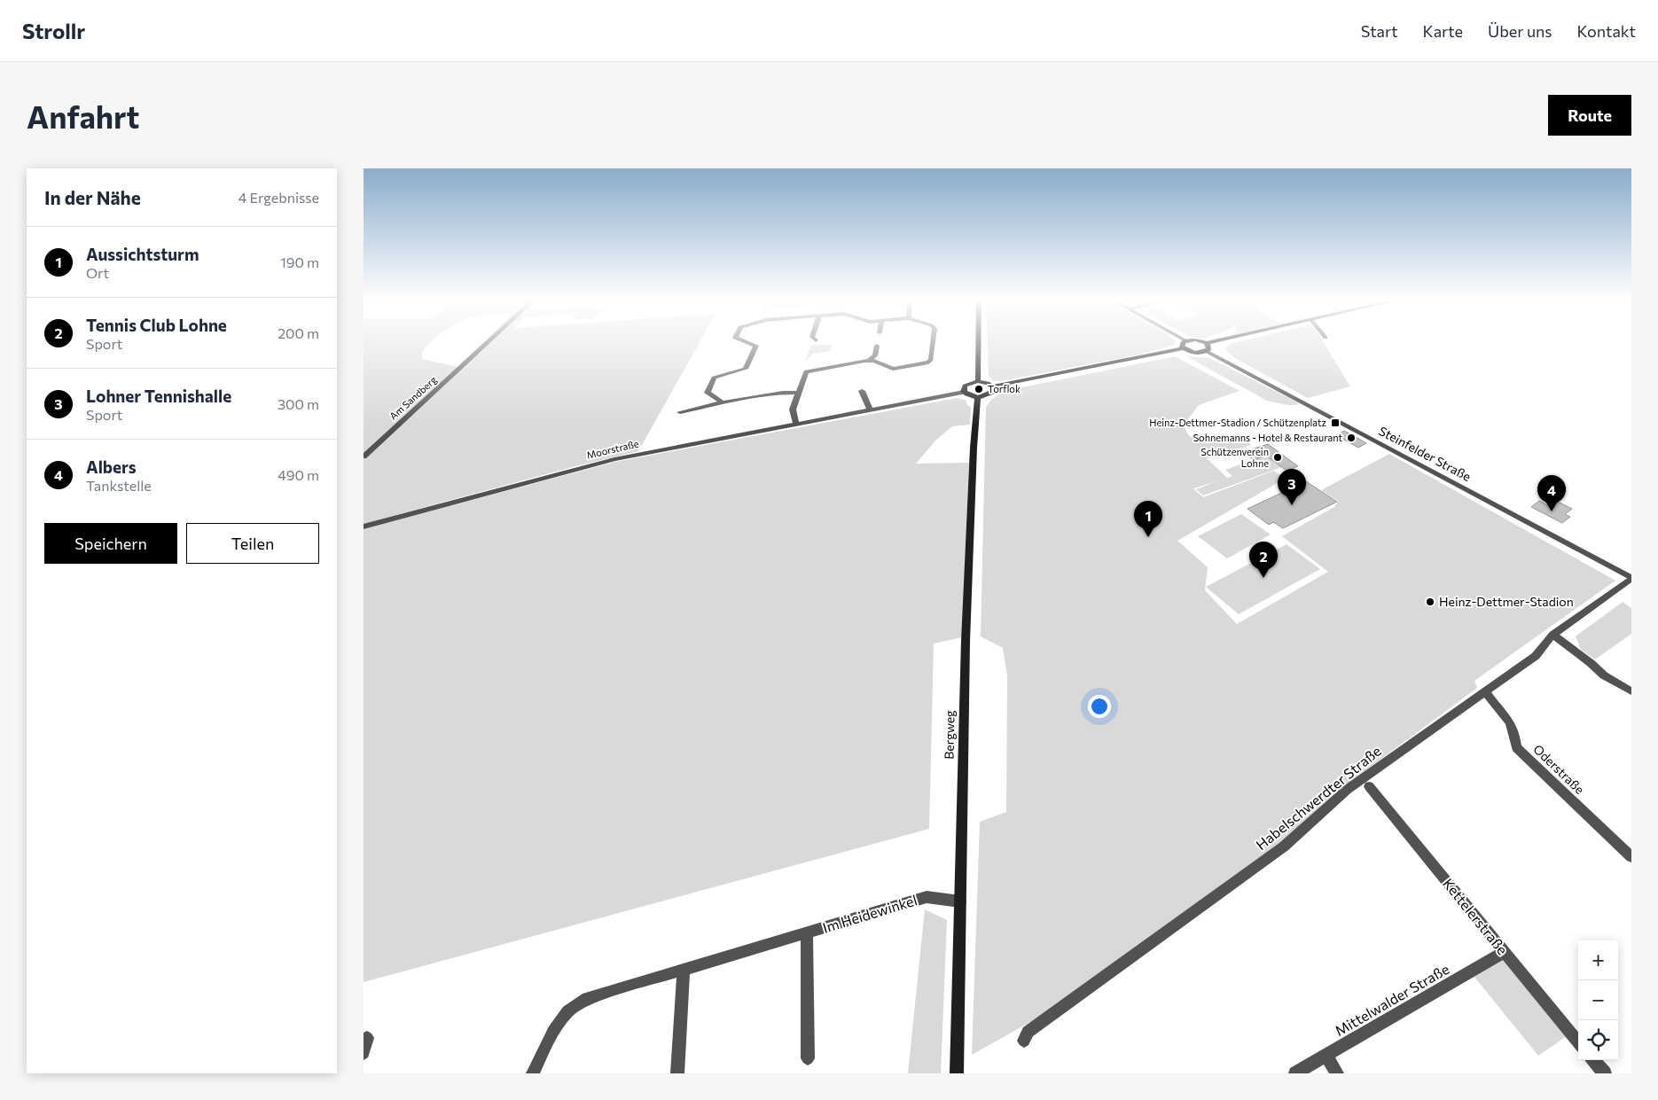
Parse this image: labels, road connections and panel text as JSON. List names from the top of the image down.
{
  "streets": {
    "main road": ["Steinfelder Straße", "Bergweg"],
    "street": [
      "Am Sandberg",
      "Moorstraße",
      "Oderstraße",
      "Habelschwerdter Straße",
      "Im Heidewinkel",
      "Kettelerstraße",
      "Mittelwalder Straße"
    ]
  },
  "crossings": [
    ["Steinfelder Straße", "Habelschwerdter Straße"],
    ["Bergweg", "Im Heidewinkel"],
    ["Oderstraße", "Habelschwerdter Straße"],
    ["Kettelerstraße", "Mittelwalder Straße"]
  ],
  "places": {
    "other": [
      "Torflok",
      "Sohnemanns - Hotel & Restaurant",
      "Schützenverein Lohne",
      "Heinz-Dettmer-Stadion"
    ],
    "transit": ["Heinz-Dettmer-Stadion / Schützenplatz"]
  },
  "page": {
    "header": "Strollr",
    "nav": [
      "Start",
      "Karte",
      "Über uns",
      "Kontakt"
    ],
    "buttons": [
      "Route",
      ["Speichern", "Teilen"]
    ],
    "title": "Anfahrt",
    "heading": ["In der Nähe", "4 Ergebnisse"],
    "list": [
      {
        "mark": "1",
        "name": "Aussichtsturm",
        "note": "Ort",
        "value": "190 m"
      },
      {
        "mark": "2",
        "name": "Tennis Club Lohne",
        "note": "Sport",
        "value": "200 m"
      },
      {
        "mark": "3",
        "name": "Lohner Tennishalle",
        "note": "Sport",
        "value": "300 m"
      },
      {
        "mark": "4",
        "name": "Albers",
        "note": "Tankstelle",
        "value": "490 m"
      }
    ],
    "pins": [
      "3",
      "4",
      "1",
      "2"
    ],
    "map_buttons": ["+", "−"]
  }
}
